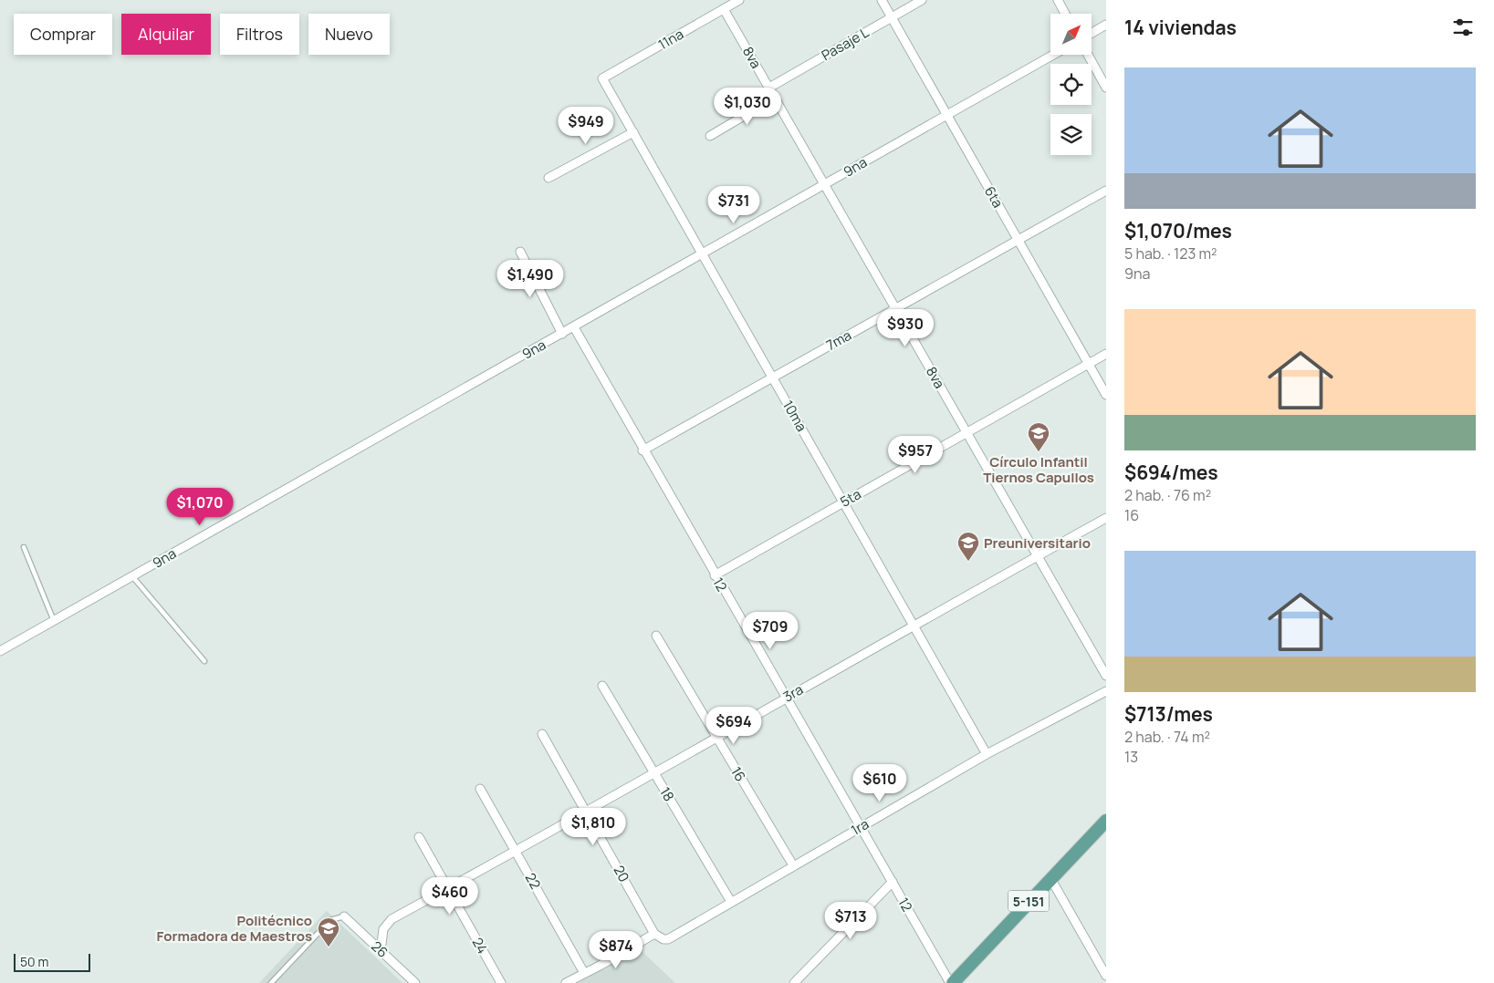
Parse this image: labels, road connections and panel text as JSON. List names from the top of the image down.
{
  "streets": {
    "main road": ["5-151"],
    "street": [
      "11na",
      "Pasaje L",
      "8va",
      "9na",
      "6ta",
      "7ma",
      "10ma",
      "5ta",
      "12",
      "3ra",
      "16",
      "18",
      "1ra",
      "20",
      "22",
      "24",
      "26"
    ]
  },
  "crossings": [
    ["11na", "8va"],
    ["11na", "10ma"],
    ["Pasaje L", "8va"],
    ["Pasaje L", "6ta"],
    ["8va", "9na"],
    ["8va", "7ma"],
    ["8va", "5ta"],
    ["8va", "3ra"],
    ["9na", "6ta"],
    ["9na", "10ma"],
    ["9na", "12"],
    ["6ta", "7ma"],
    ["6ta", "5ta"],
    ["7ma", "10ma"],
    ["7ma", "12"],
    ["10ma", "5ta"],
    ["10ma", "3ra"],
    ["10ma", "1ra"],
    ["5ta", "12"],
    ["12", "3ra"],
    ["12", "1ra"],
    ["12", "5-151"],
    ["3ra", "16"],
    ["3ra", "18"],
    ["3ra", "20"],
    ["3ra", "22"],
    ["3ra", "24"],
    ["3ra", "26"],
    ["16", "1ra"],
    ["18", "1ra"],
    ["1ra", "20"]
  ],
  "places": {
    "school or university": ["Círculo Infantil Tiernos Capullos", "Preuniversitario", "Politécnico Formadora de Maestros"]
  },
  "scale_bar": "50 m",
  "north": "top right",
  "page": {
    "heading": "14 viviendas",
    "chip": [
      "Comprar",
      "Alquilar",
      "Filtros",
      "Nuevo"
    ],
    "list": [
      {
        "name": "$1,070/mes",
        "note": "5 hab. · 123 m² · 9na"
      },
      {
        "name": "$694/mes",
        "note": "2 hab. · 76 m² · 16"
      },
      {
        "name": "$713/mes",
        "note": "2 hab. · 74 m² · 13"
      }
    ],
    "price": [
      "$1,030",
      "$949",
      "$731",
      "$1,490",
      "$930",
      "$957",
      "$1,070",
      "$709",
      "$694",
      "$610",
      "$1,810",
      "$460",
      "$713",
      "$874"
    ],
    "scale": "50 m"
  }
}
